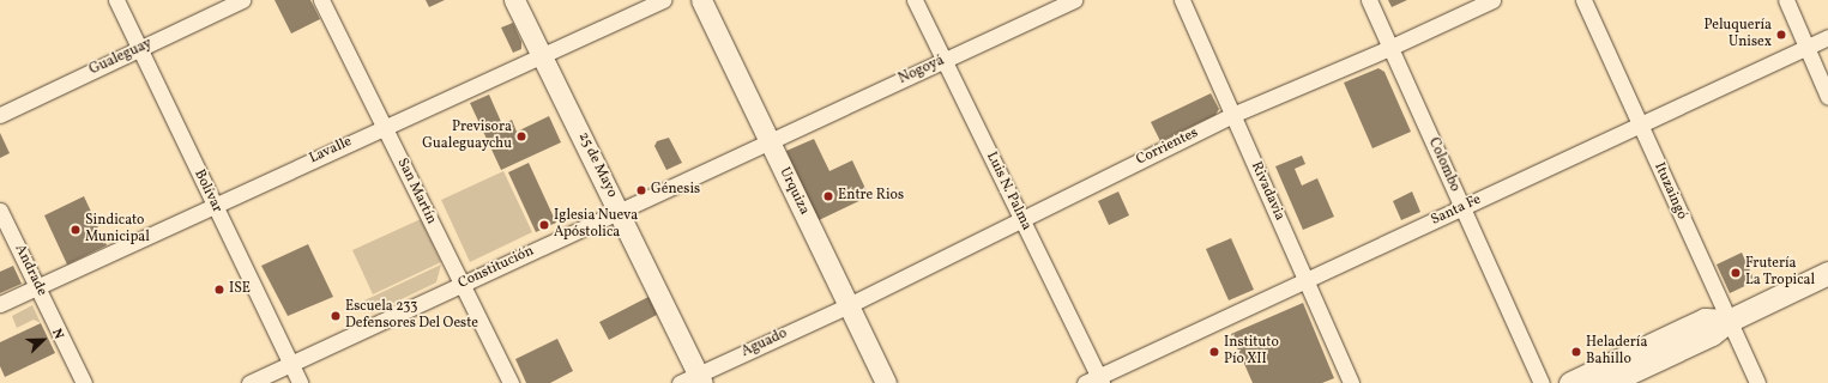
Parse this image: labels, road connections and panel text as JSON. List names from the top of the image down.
{
  "streets": {
    "street": [
      "Gualeguay",
      "Nogoyá",
      "Corrientes",
      "Lavalle",
      "25 de Mayo",
      "Colombo",
      "Bolívar",
      "San Martín",
      "Urquiza",
      "Luis N. Palma",
      "Rivadavia",
      "Ituzaingó",
      "Santa Fe",
      "Constitución",
      "Andrade",
      "Aguado"
    ]
  },
  "crossings": [
    ["Gualeguay", "Bolívar"],
    ["Nogoyá", "Urquiza"],
    ["Nogoyá", "Luis N. Palma"],
    ["Nogoyá", "Constitución"],
    ["Corrientes", "Colombo"],
    ["Corrientes", "Urquiza"],
    ["Corrientes", "Luis N. Palma"],
    ["Corrientes", "Rivadavia"],
    ["Corrientes", "Aguado"],
    ["Lavalle", "25 de Mayo"],
    ["Lavalle", "Bolívar"],
    ["Lavalle", "San Martín"],
    ["Lavalle", "Andrade"],
    ["25 de Mayo", "Constitución"],
    ["25 de Mayo", "Aguado"],
    ["Colombo", "Santa Fe"],
    ["Bolívar", "Constitución"],
    ["San Martín", "Constitución"],
    ["Urquiza", "Constitución"],
    ["Urquiza", "Aguado"],
    ["Luis N. Palma", "Santa Fe"],
    ["Rivadavia", "Santa Fe"],
    ["Ituzaingó", "Santa Fe"]
  ],
  "places": [
    "Peluquería Unisex",
    "Previsora Gualeguaychu",
    "Génesis",
    "Entre Rios",
    "Iglesia Nueva Apóstolica",
    "Sindicato Municipal",
    "Frutería La Tropical",
    "ISE",
    "Escuela 233 Defensores Del Oeste",
    "Instituto Pío XII",
    "Heladería Bahillo"
  ],
  "north": "top right"
}
